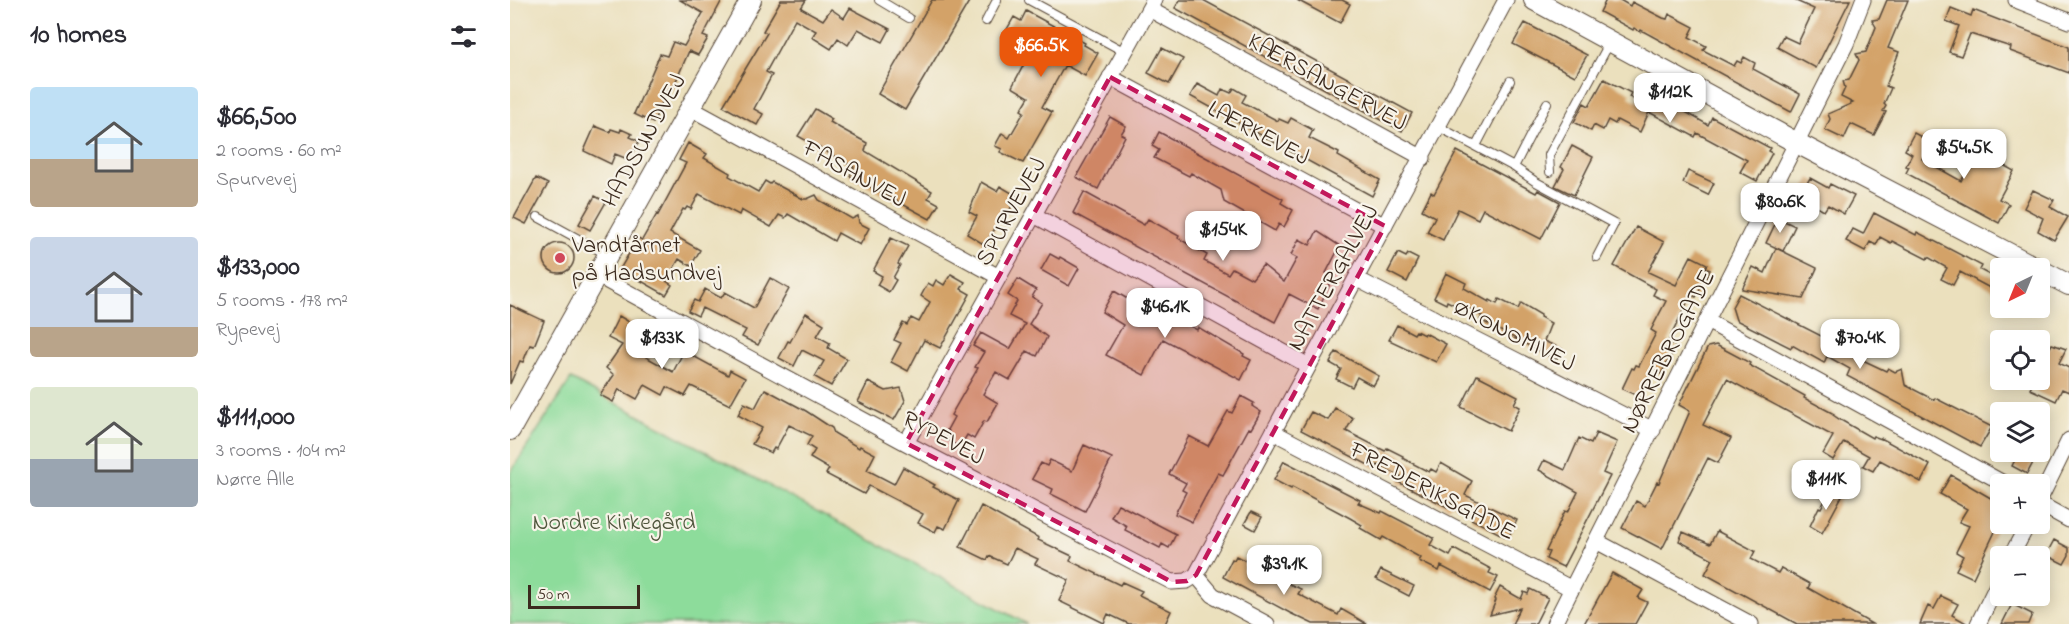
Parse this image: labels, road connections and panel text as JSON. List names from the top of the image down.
{
  "streets": {
    "street": [
      "KÆRSANGERVEJ",
      "LÆRKEVEJ",
      "HADSUNDVEJ",
      "FASANVEJ",
      "SPURVEVEJ",
      "NATTERGALVEJ",
      "ØKONOMIVEJ",
      "NØRREBROGADE",
      "RYPEVEJ",
      "FREDERIKSGADE"
    ]
  },
  "crossings": [
    ["KÆRSANGERVEJ", "SPURVEVEJ"],
    ["KÆRSANGERVEJ", "NATTERGALVEJ"],
    ["LÆRKEVEJ", "SPURVEVEJ"],
    ["LÆRKEVEJ", "NATTERGALVEJ"],
    ["HADSUNDVEJ", "FASANVEJ"],
    ["HADSUNDVEJ", "RYPEVEJ"],
    ["FASANVEJ", "SPURVEVEJ"],
    ["SPURVEVEJ", "RYPEVEJ"],
    ["NATTERGALVEJ", "ØKONOMIVEJ"],
    ["NATTERGALVEJ", "RYPEVEJ"],
    ["NATTERGALVEJ", "FREDERIKSGADE"],
    ["ØKONOMIVEJ", "NØRREBROGADE"],
    ["NØRREBROGADE", "FREDERIKSGADE"]
  ],
  "parks": ["Nordre Kirkegård"],
  "places": ["Vandtårnet på Hadsundvej"],
  "scale_bar": "50 m",
  "north": "bottom left",
  "page": {
    "heading": "10 homes",
    "price": [
      "$66.5K",
      "$112K",
      "$54.5K",
      "$80.6K",
      "$154K",
      "$46.1K",
      "$133K",
      "$70.4K",
      "$111K",
      "$39.1K"
    ],
    "list": [
      {
        "name": "$66,500",
        "note": "2 rooms · 60 m² · Spurvevej"
      },
      {
        "name": "$133,000",
        "note": "5 rooms · 178 m² · Rypevej"
      },
      {
        "name": "$111,000",
        "note": "3 rooms · 104 m² · Nørre Alle"
      }
    ],
    "map_buttons": ["+", "−"],
    "scale": "50 m"
  }
}
